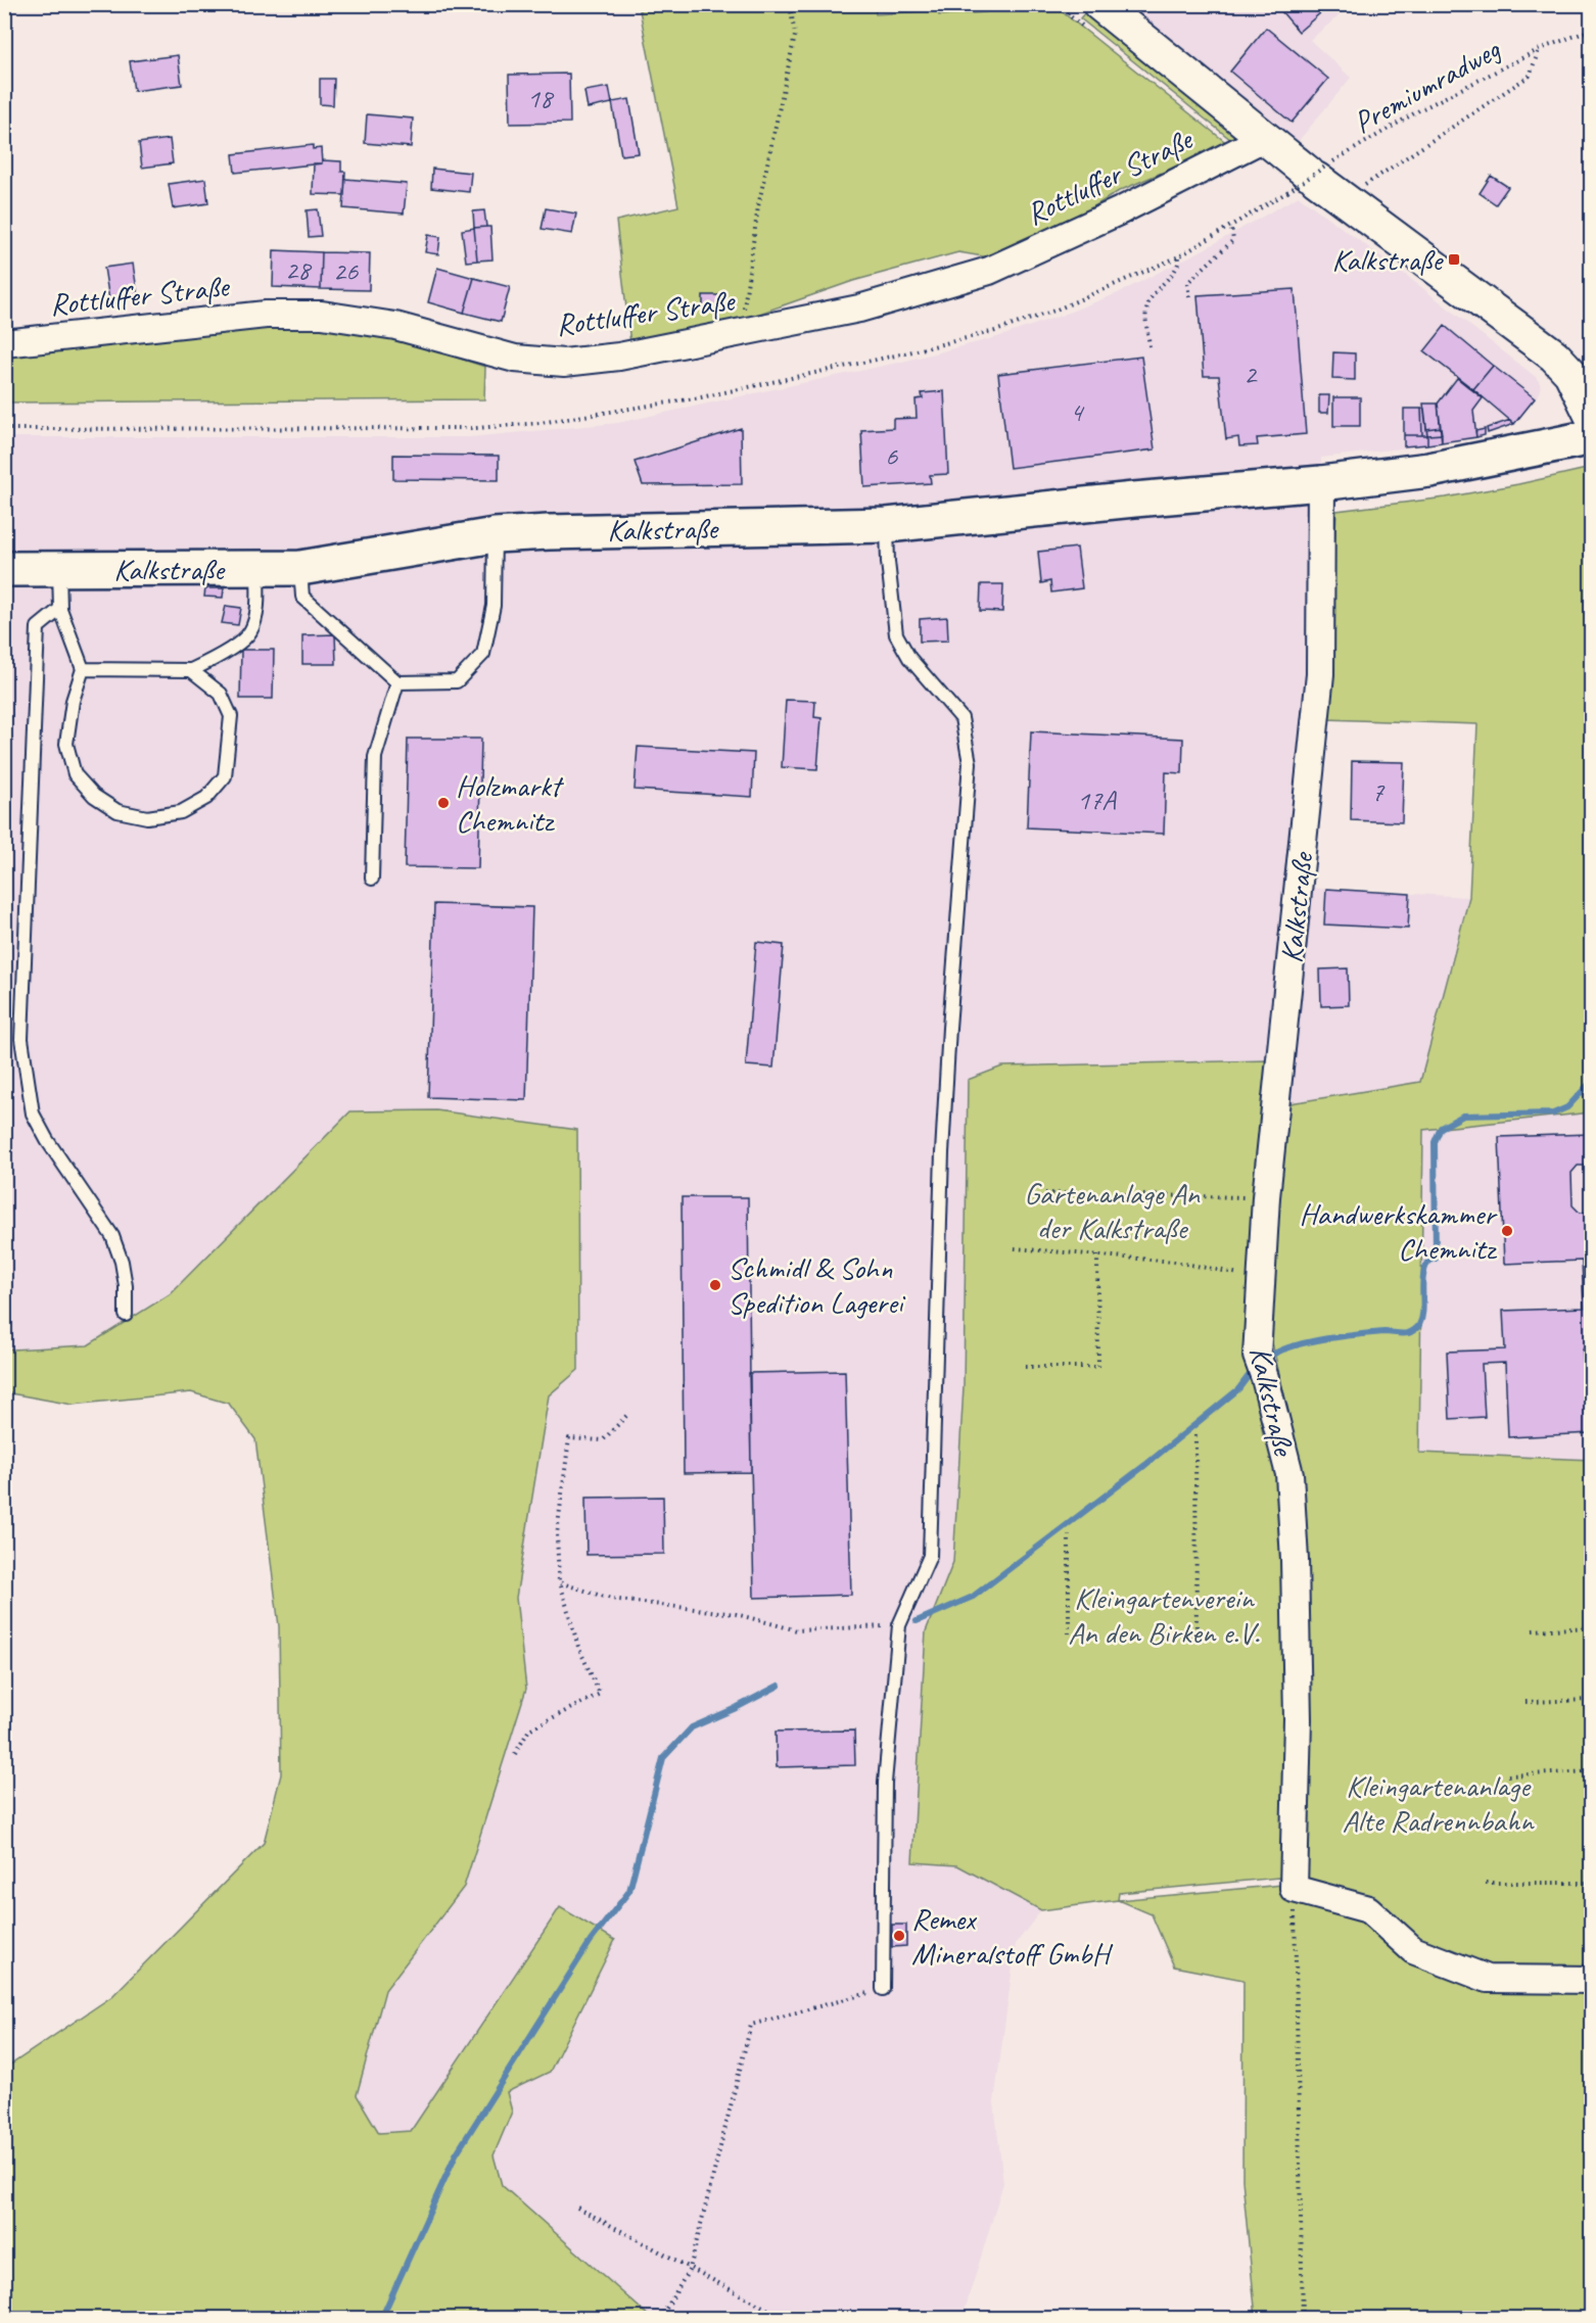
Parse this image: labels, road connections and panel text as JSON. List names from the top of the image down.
{
  "streets": {
    "main road": ["Kalkstraße"],
    "street": ["Rottluffer Straße"],
    "path": ["Premiumradweg"]
  },
  "parks": ["Gartenanlage An der Kalkstraße", "Kleingartenverein An den Birken e.V.", "Kleingartenanlage Alte Radrennbahn"],
  "places": {
    "transit": ["Kalkstraße"],
    "other": [
      "Holzmarkt Chemnitz",
      "Handwerkskammer Chemnitz",
      "Schmidl & Sohn Spedition Lagerei",
      "Remex Mineralstoff GmbH"
    ]
  },
  "house_numbers": [
    "18",
    "28",
    "26",
    "2",
    "4",
    "6",
    "7",
    "17A"
  ]
}
